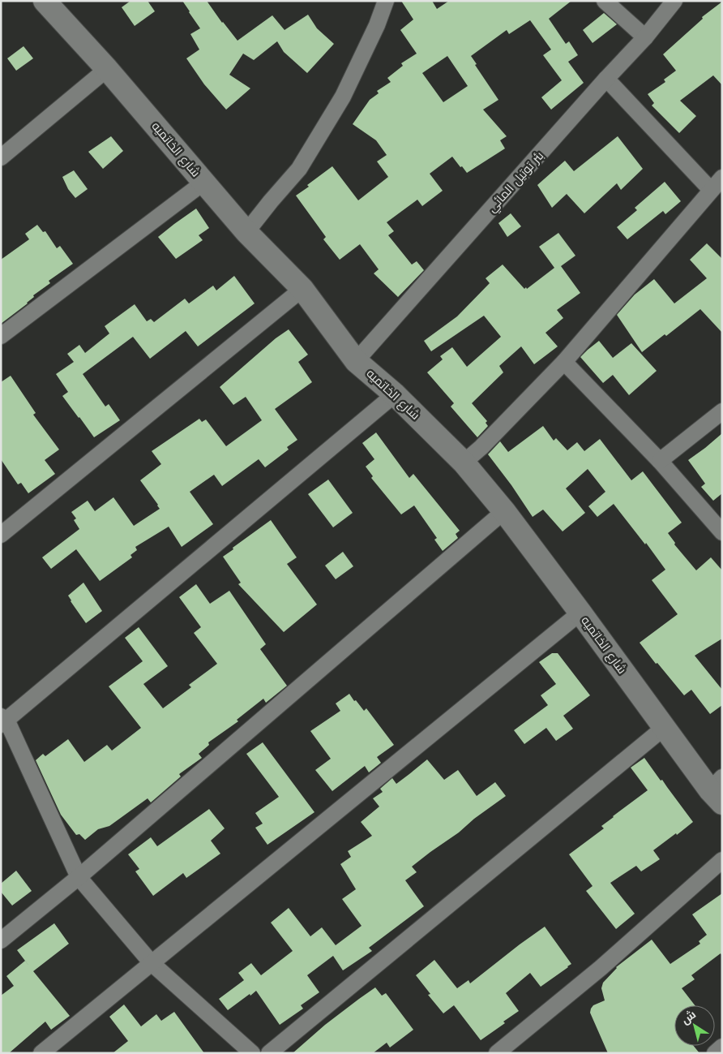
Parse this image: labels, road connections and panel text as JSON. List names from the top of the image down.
{
  "streets": {
    "street": ["شارع الخاتميه", "بئر توتيل المائي"]
  },
  "crossings": [
    ["شارع الخاتميه", "بئر توتيل المائي"]
  ],
  "north": "top left"
}
